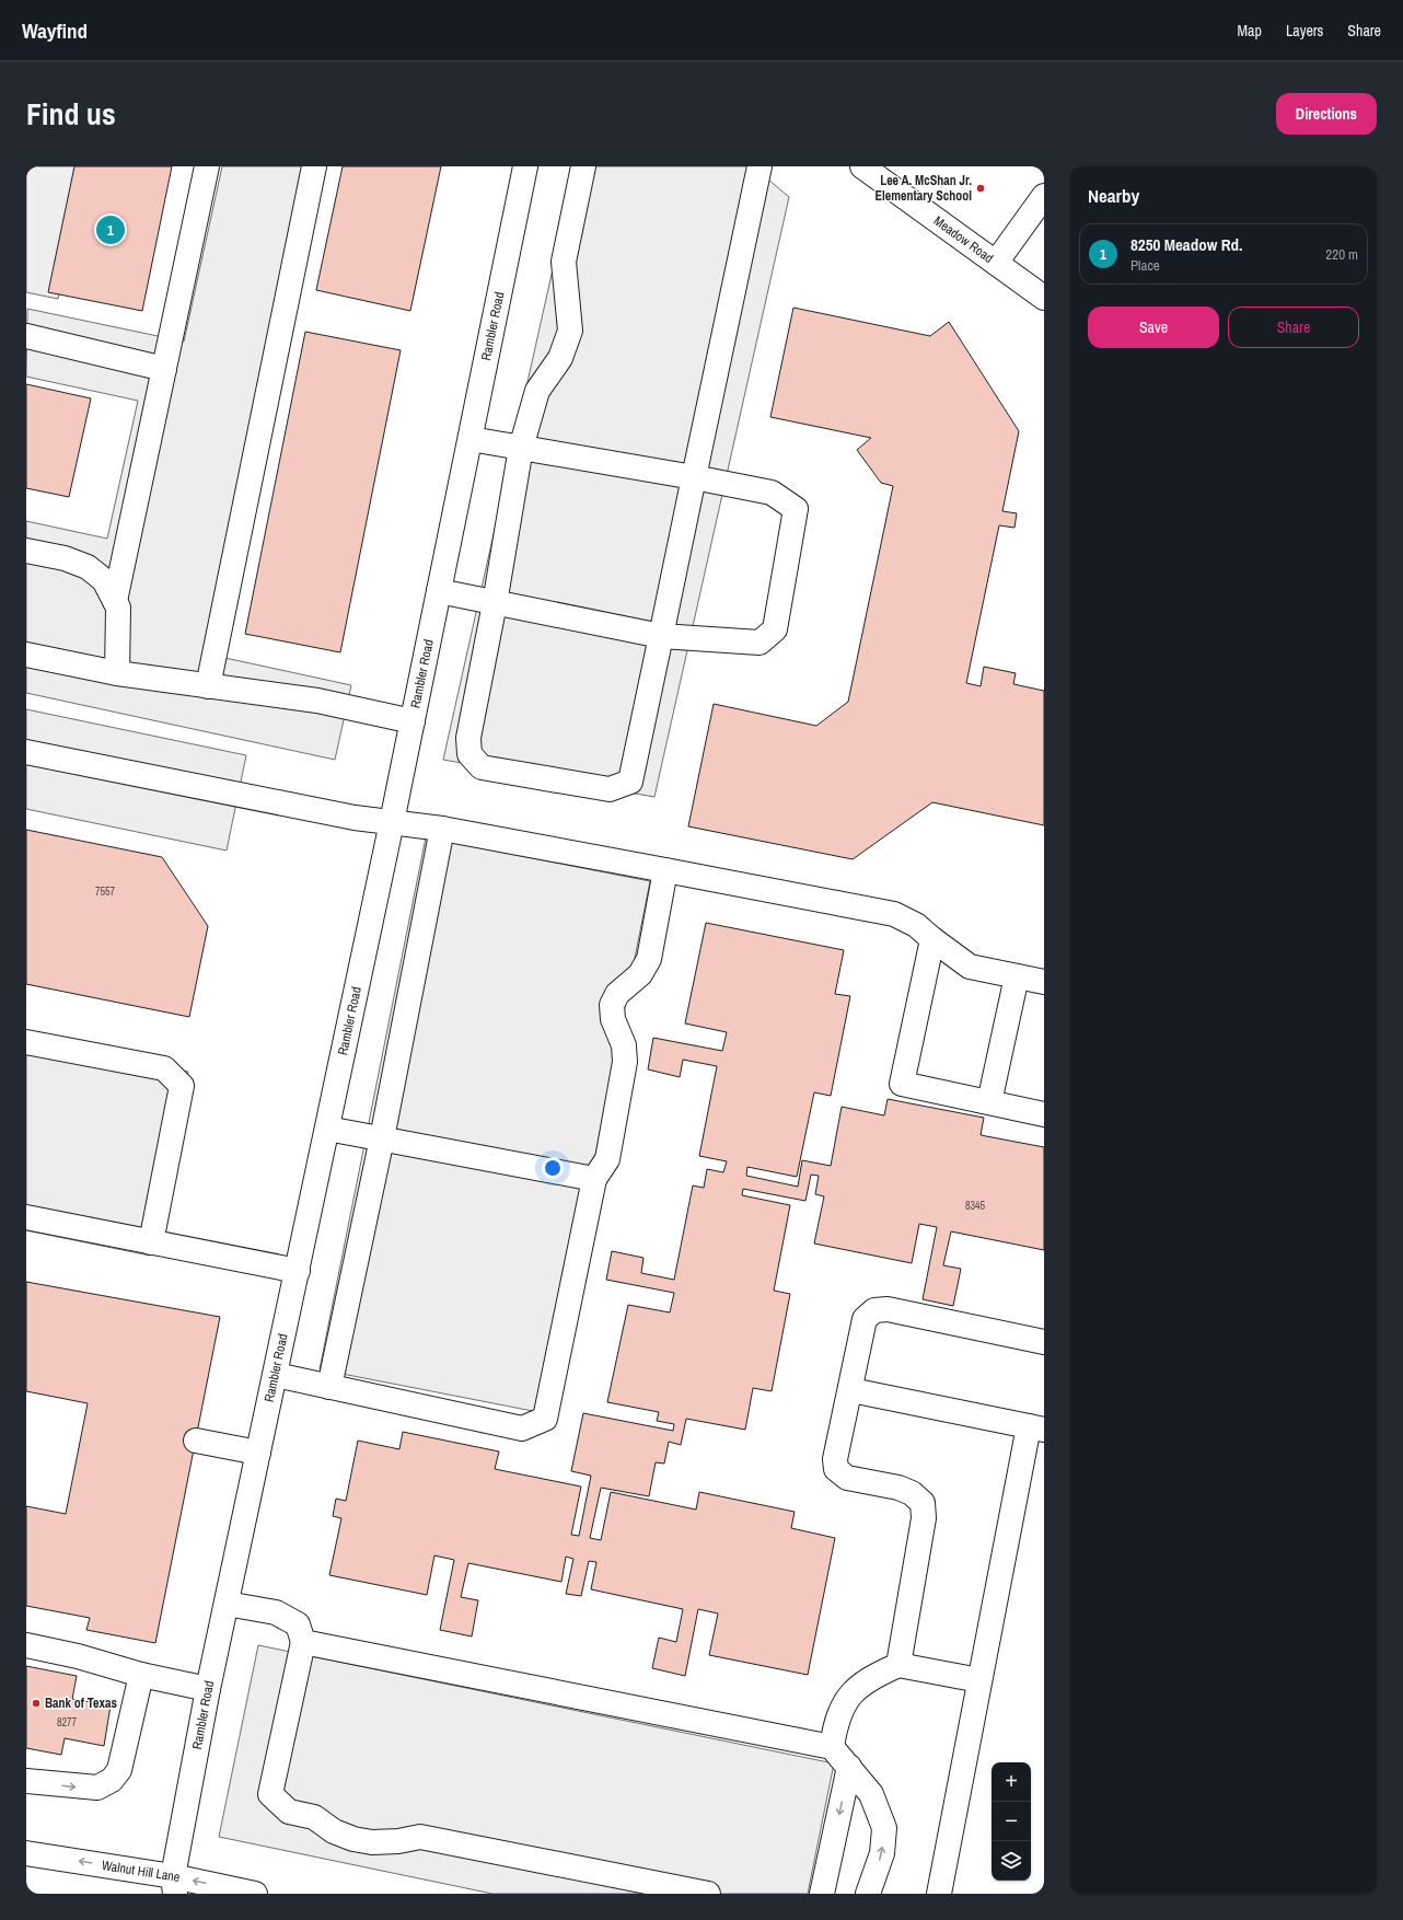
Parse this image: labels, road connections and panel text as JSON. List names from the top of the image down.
{
  "streets": {
    "street": ["Meadow Road", "Rambler Road", "Walnut Hill Lane"]
  },
  "crossings": [
    ["Rambler Road", "Walnut Hill Lane"]
  ],
  "places": ["Lee A. McShan Jr. Elementary School", "Bank of Texas"],
  "house_numbers": ["7557", "8345", "8277"],
  "page": {
    "header": "Wayfind",
    "nav": ["Map", "Layers", "Share"],
    "title": "Find us",
    "buttons": [
      "Directions",
      ["Save", "Share"]
    ],
    "heading": "Nearby",
    "pins": "1",
    "list": [
      {
        "mark": "1",
        "name": "8250 Meadow Rd.",
        "note": "Place",
        "value": "220 m"
      }
    ],
    "map_buttons": ["+", "−"]
  }
}
